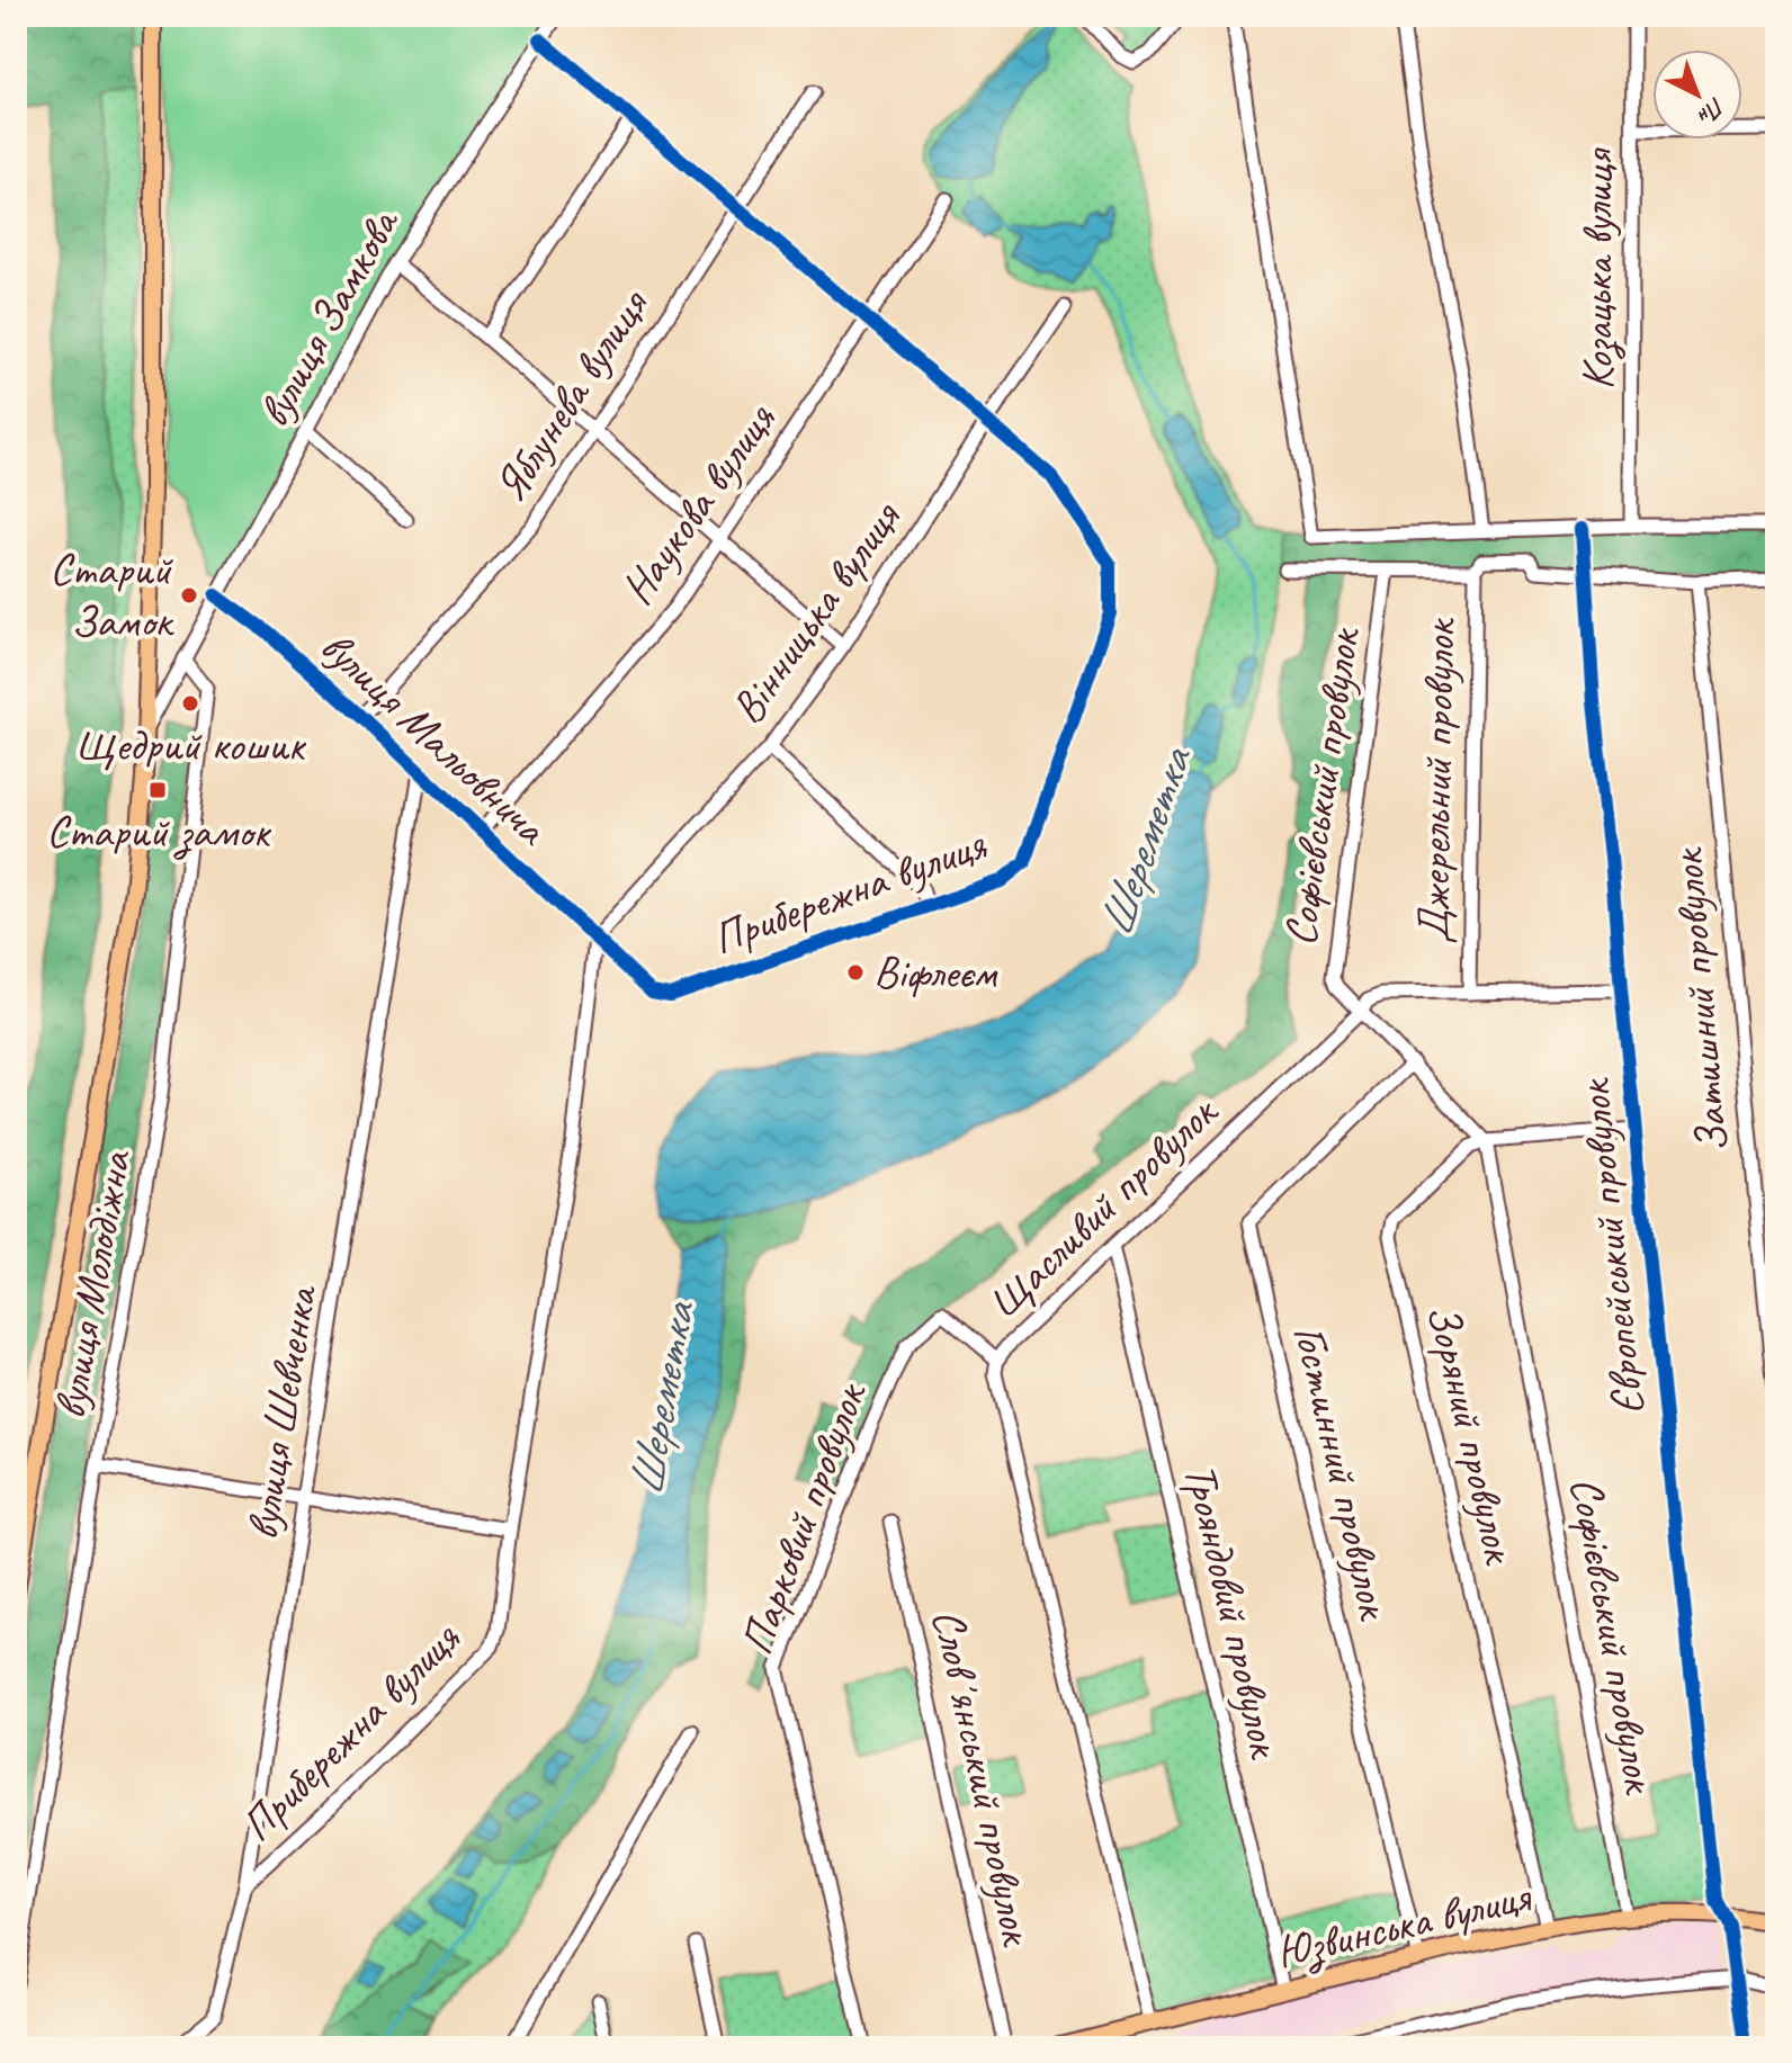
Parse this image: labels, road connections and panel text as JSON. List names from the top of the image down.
{
  "streets": {
    "main road": ["Юзвинська вулиця"],
    "street": [
      "Козацька вулиця",
      "вулиця Замкова",
      "Яблунева вулиця",
      "Наукова вулиця",
      "Вінницька вулиця",
      "вулиця Мальовнича",
      "Джерельний провулок",
      "Софієвський провулок",
      "Прибережна вулиця",
      "Затишний провулок",
      "Щасливий провулок",
      "Європейський провулок",
      "вулиця Молодіжна",
      "вулиця Шевченка",
      "Зоряний провулок",
      "Гостинний провулок",
      "Парковий провулок",
      "Трояндовий провулок",
      "Словʼянський провулок"
    ]
  },
  "crossings": [
    ["вулиця Замкова", "вулиця Мальовнича"],
    ["вулиця Замкова", "Прибережна вулиця"],
    ["вулиця Замкова", "вулиця Молодіжна"],
    ["Яблунева вулиця", "вулиця Мальовнича"],
    ["Яблунева вулиця", "Прибережна вулиця"],
    ["Наукова вулиця", "вулиця Мальовнича"],
    ["Наукова вулиця", "Прибережна вулиця"],
    ["Вінницька вулиця", "вулиця Мальовнича"],
    ["Вінницька вулиця", "Прибережна вулиця"],
    ["вулиця Мальовнича", "Прибережна вулиця"],
    ["вулиця Мальовнича", "вулиця Шевченка"],
    ["Джерельний провулок", "Щасливий провулок"],
    ["Софієвський провулок", "Щасливий провулок"],
    ["Софієвський провулок", "Зоряний провулок"],
    ["Софієвський провулок", "Гостинний провулок"],
    ["Софієвський провулок", "Юзвинська вулиця"],
    ["Прибережна вулиця", "вулиця Шевченка"],
    ["Щасливий провулок", "Європейський провулок"],
    ["Щасливий провулок", "Парковий провулок"],
    ["Щасливий провулок", "Трояндовий провулок"],
    ["Щасливий провулок", "Юзвинська вулиця"],
    ["Європейський провулок", "Юзвинська вулиця"],
    ["Зоряний провулок", "Юзвинська вулиця"],
    ["Гостинний провулок", "Юзвинська вулиця"],
    ["Трояндовий провулок", "Юзвинська вулиця"]
  ],
  "water": ["Шереметка"],
  "places": {
    "other": ["Старий Замок", "Щедрий кошик", "Віфлеєм"],
    "transit": ["Старий замок"]
  },
  "north": "bottom right"
}
